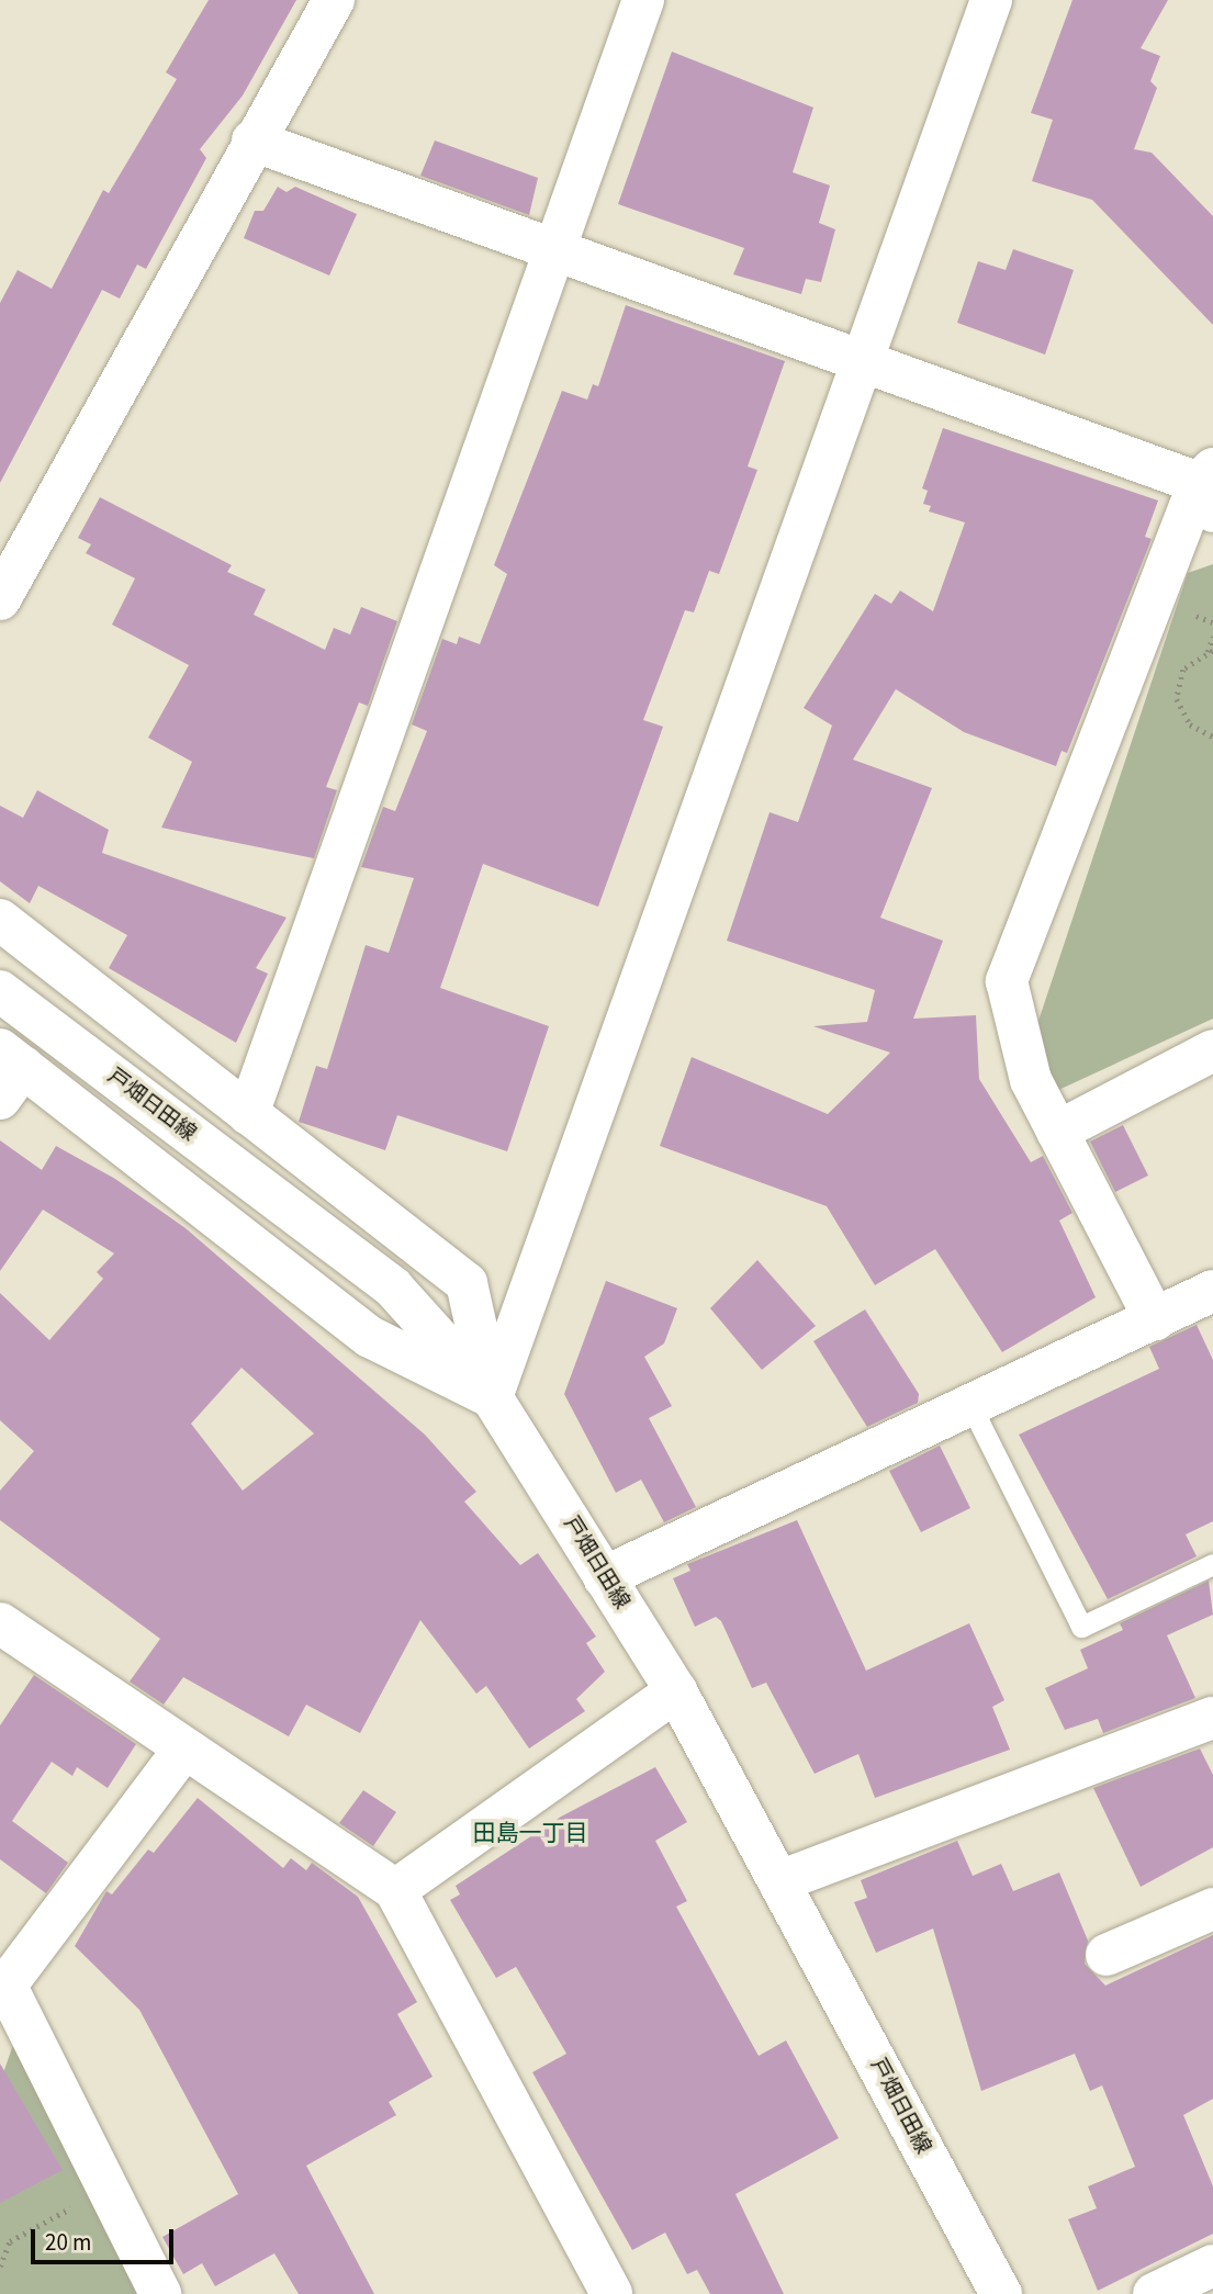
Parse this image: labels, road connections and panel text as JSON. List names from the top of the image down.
{
  "streets": {
    "street": ["戸畑日田線"]
  },
  "districts": ["田島一丁目"],
  "scale_bar": "20 m"
}
